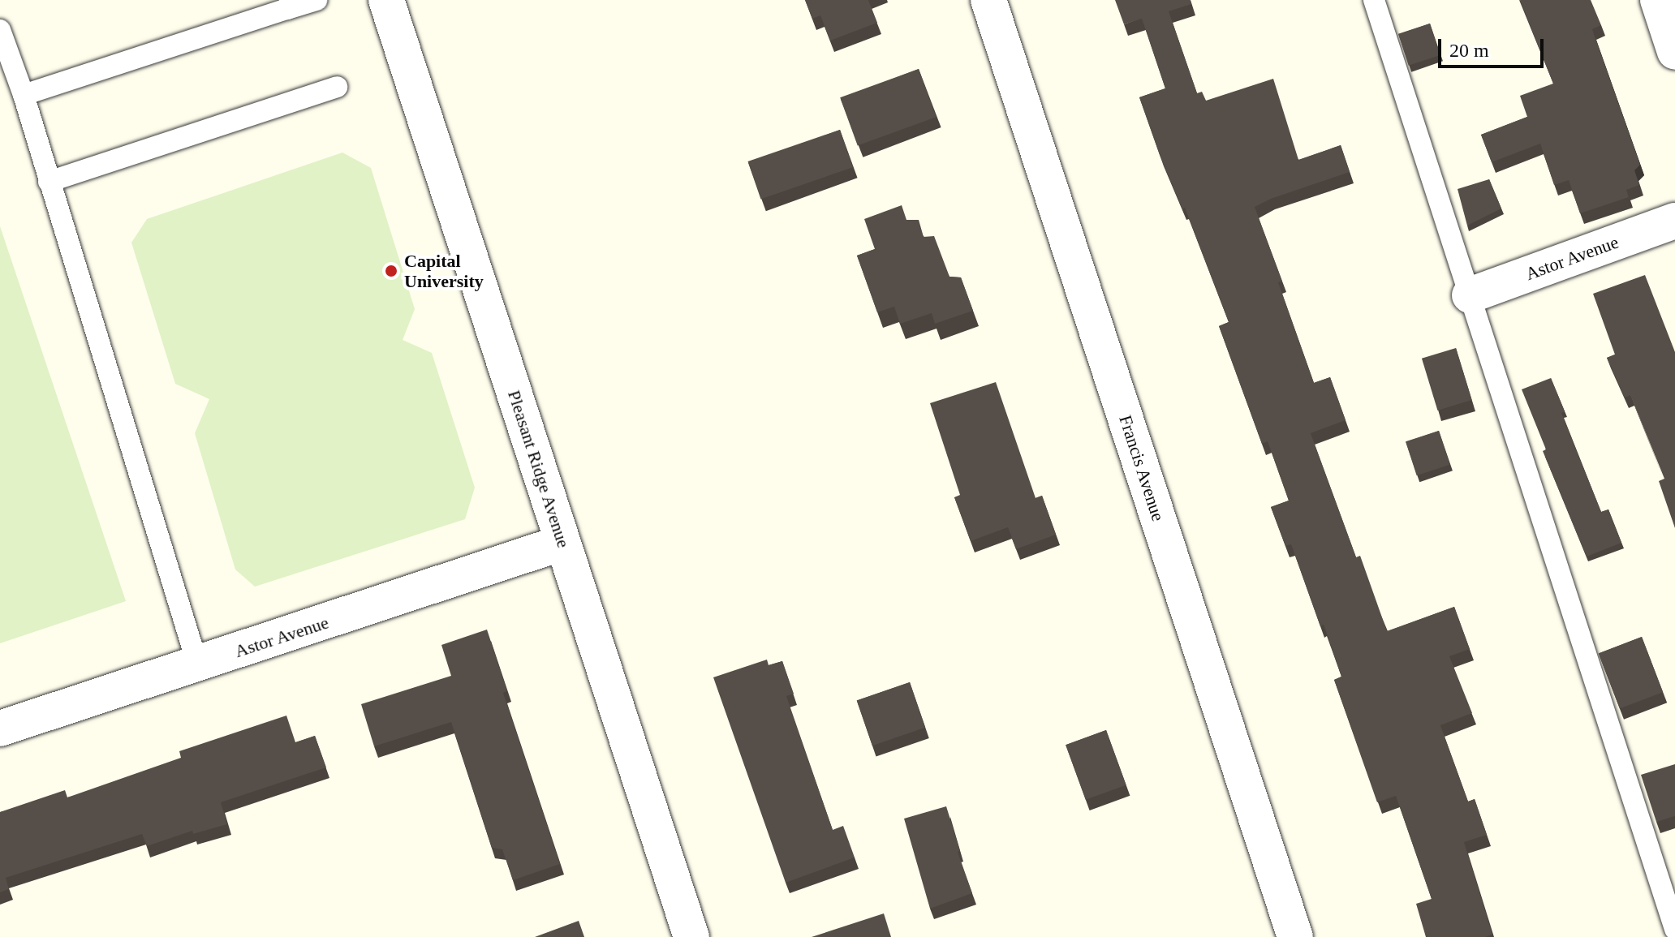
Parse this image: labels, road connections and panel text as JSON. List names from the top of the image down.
{
  "streets": {
    "street": ["Astor Avenue", "Francis Avenue", "Pleasant Ridge Avenue"]
  },
  "crossings": [
    ["Astor Avenue", "Pleasant Ridge Avenue"]
  ],
  "places": ["Capital University"],
  "scale_bar": "20 m"
}
